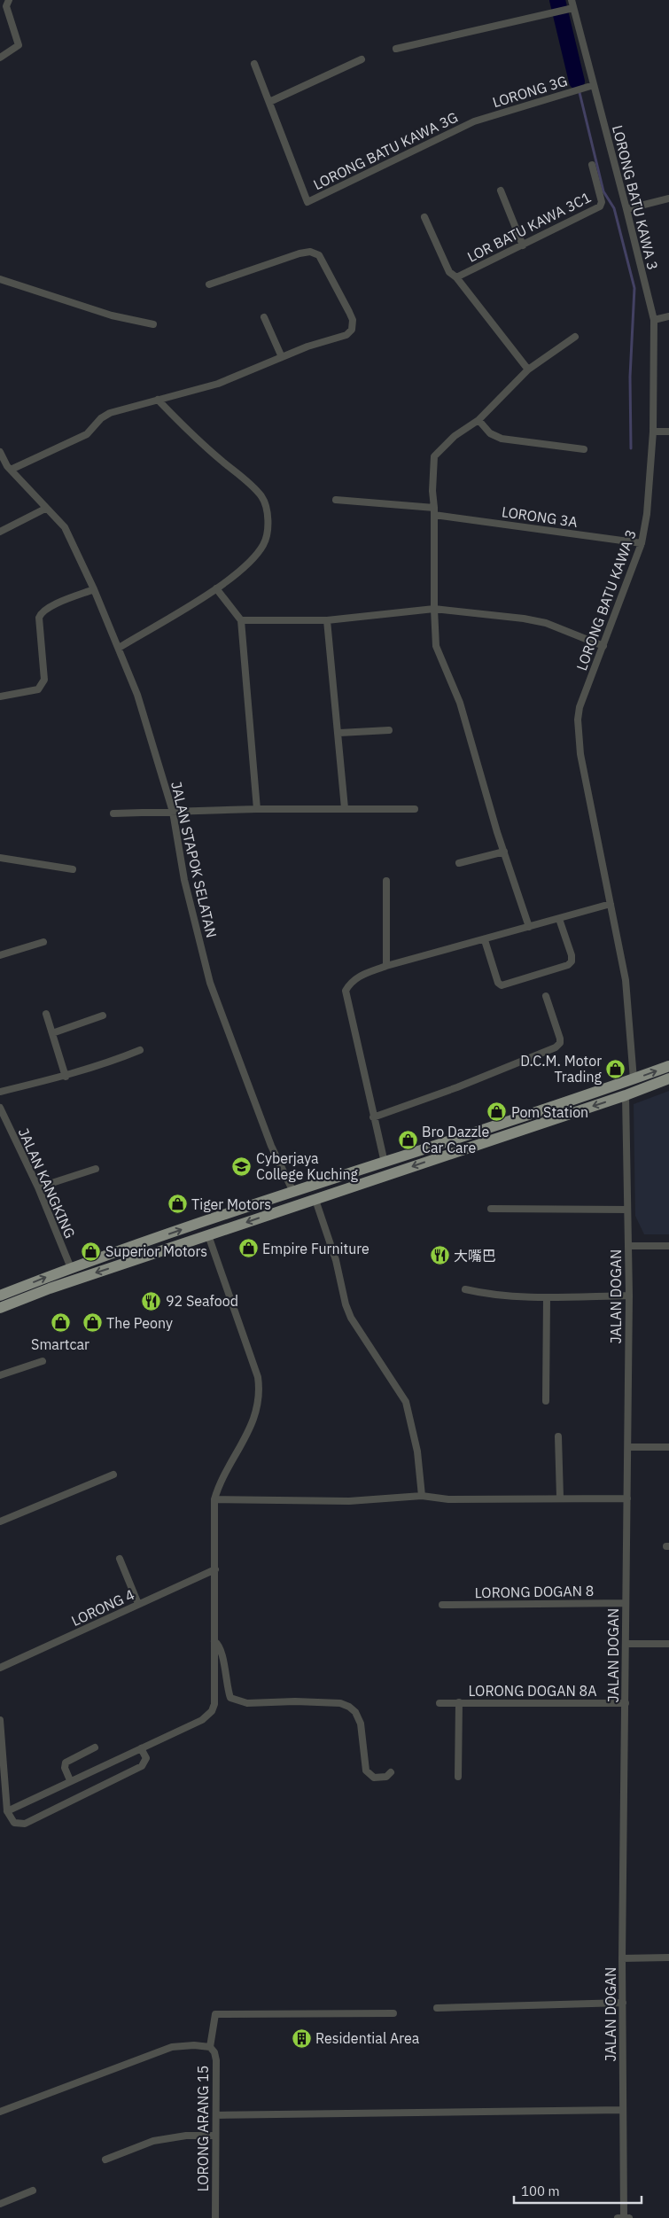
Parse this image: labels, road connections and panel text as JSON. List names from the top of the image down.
{
  "streets": {
    "street": [
      "LORONG 3G",
      "LORONG BATU KAWA 3G",
      "LORONG BATU KAWA 3",
      "LOR BATU KAWA 3C1",
      "LORONG 3A",
      "JALAN STAPOK SELATAN",
      "JALAN KANGKING",
      "JALAN DOGAN",
      "LORONG DOGAN 8",
      "LORONG 4",
      "LORONG DOGAN 8A",
      "LORONG ARANG 15"
    ]
  },
  "crossings": [
    ["LORONG 3G", "LORONG BATU KAWA 3G"],
    ["LORONG 3G", "LORONG BATU KAWA 3"],
    ["LORONG BATU KAWA 3", "LORONG 3A"],
    ["JALAN DOGAN", "LORONG DOGAN 8"],
    ["JALAN DOGAN", "LORONG DOGAN 8A"]
  ],
  "places": {
    "shop": [
      "D.C.M. Motor Trading",
      "Pom Station",
      "Bro Dazzle Car Care",
      "Tiger Motors",
      "Empire Furniture",
      "Superior Motors",
      "Smartcar",
      "The Peony"
    ],
    "school or university": ["Cyberjaya College Kuching"],
    "restaurant": ["大嘴巴", "92 Seafood"],
    "building": ["Residential Area"]
  },
  "scale_bar": "100 m"
}
